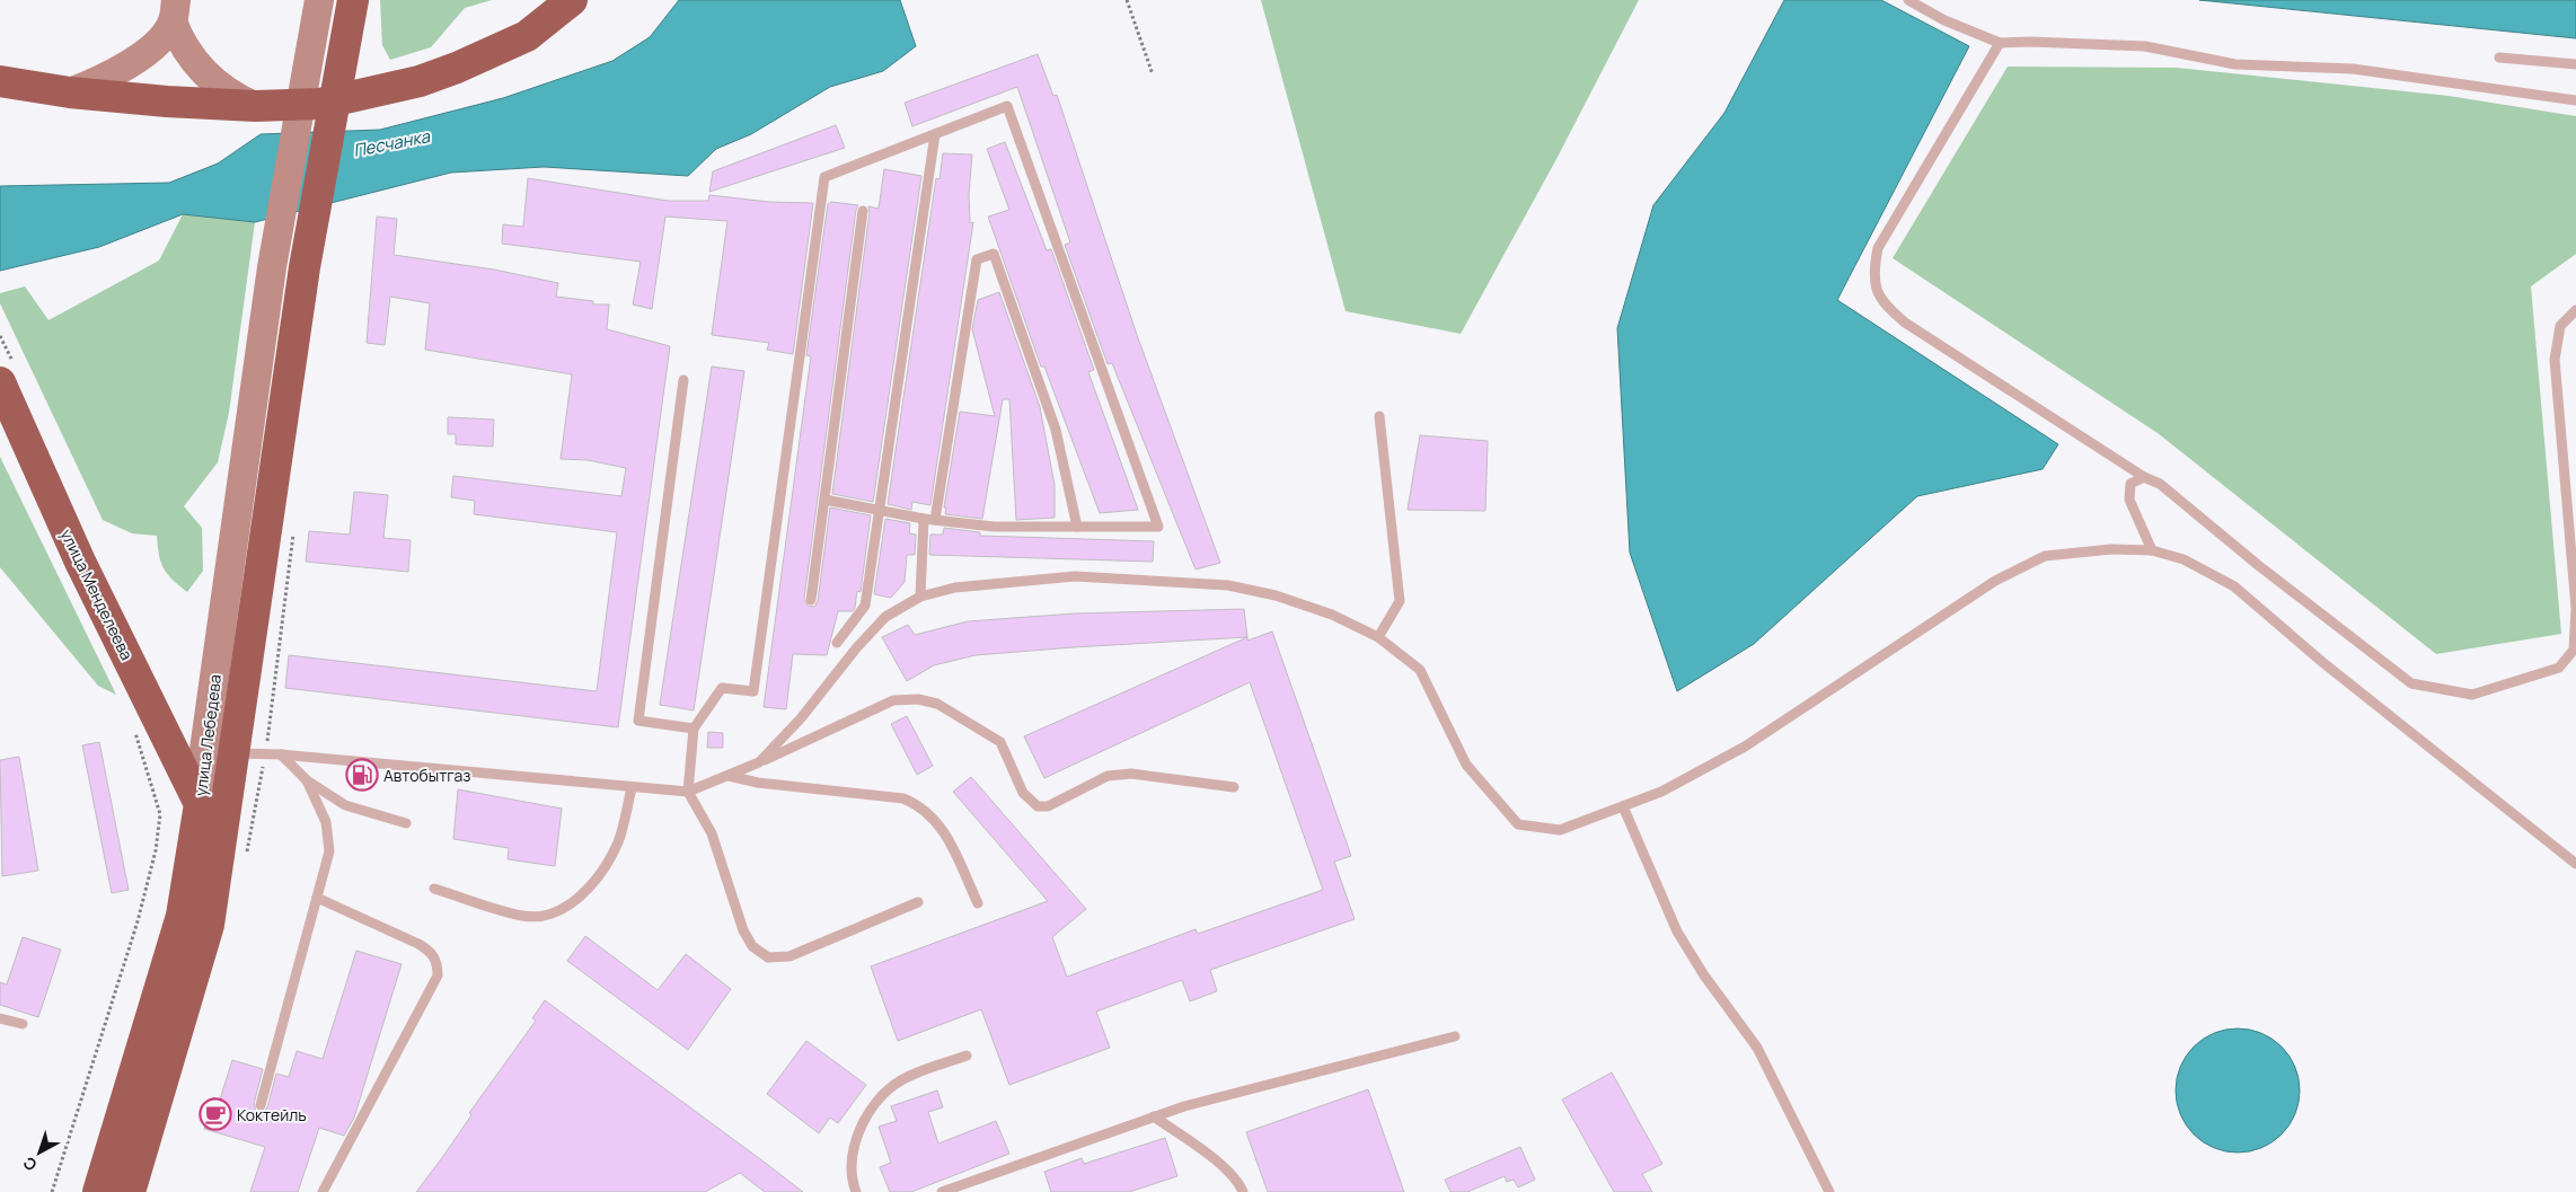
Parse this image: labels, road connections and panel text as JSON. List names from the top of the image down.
{
  "streets": {
    "highway": ["улица Менделеева", "улица Лебедева"]
  },
  "crossings": [
    ["улица Менделеева", "улица Лебедева"]
  ],
  "water": ["Песчанка"],
  "places": {
    "fuel station": ["Автобытгаз"],
    "cafe": ["Коктейль"]
  },
  "north": "bottom left"
}
